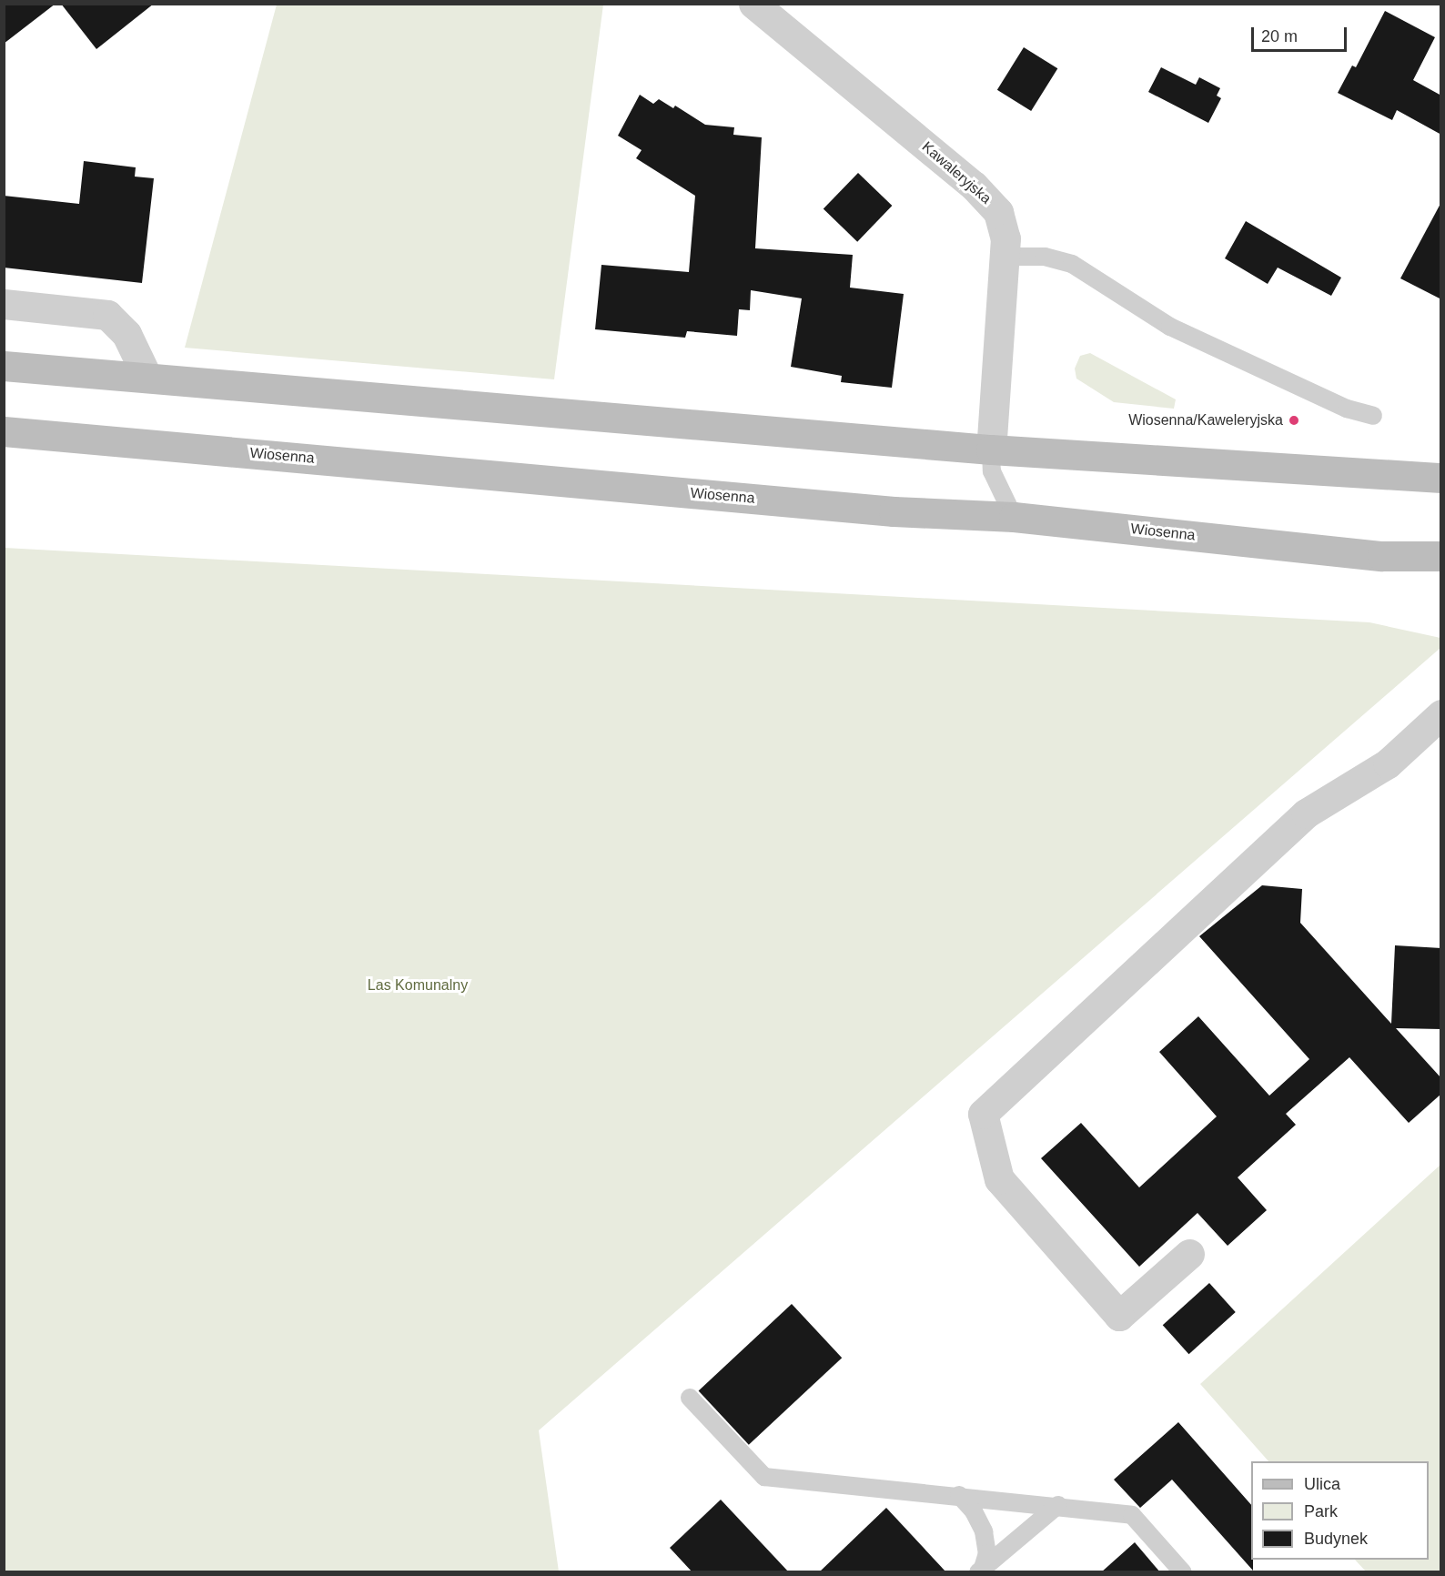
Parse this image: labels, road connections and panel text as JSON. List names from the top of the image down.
{
  "streets": {
    "main road": ["Wiosenna"],
    "street": ["Kawaleryjska"]
  },
  "parks": ["Las Komunalny"],
  "places": ["Wiosenna/Kaweleryjska"],
  "legend": ["Ulica", "Park", "Budynek"],
  "scale_bar": "20 m"
}
